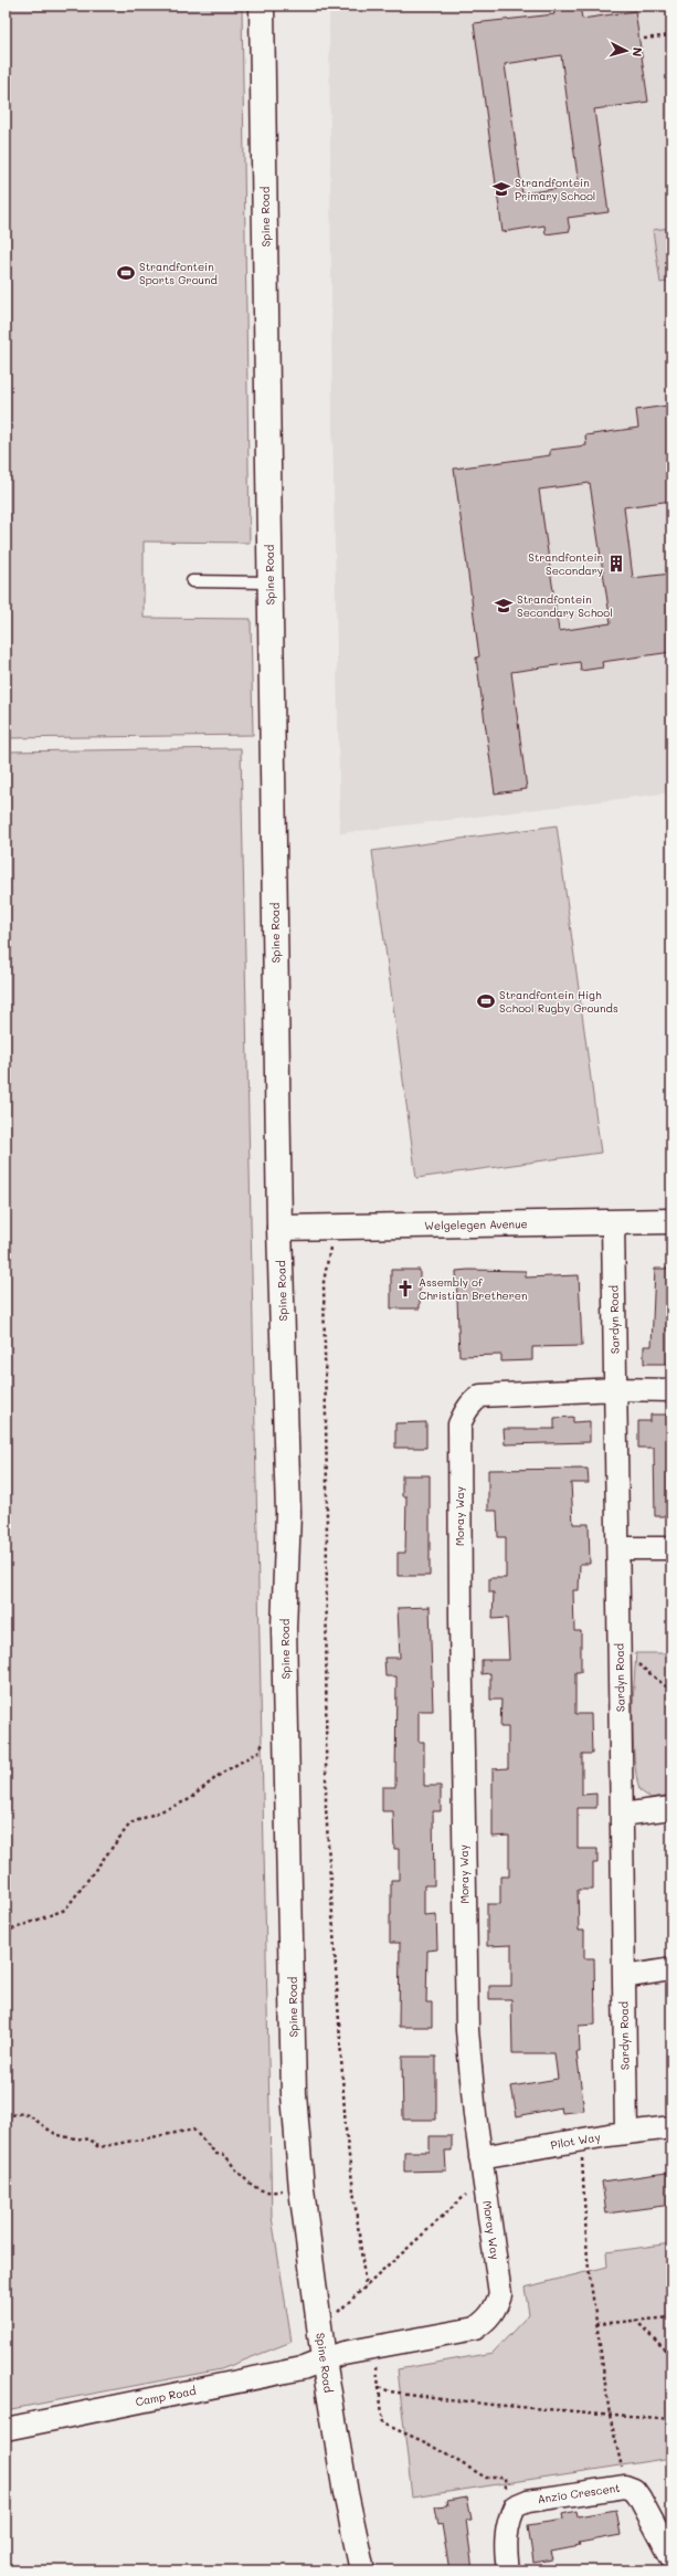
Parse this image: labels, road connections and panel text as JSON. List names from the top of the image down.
{
  "streets": {
    "main road": ["Spine Road", "Welgelegen Avenue"],
    "street": [
      "Sardyn Road",
      "Moray Way",
      "Pilot Way",
      "Camp Road",
      "Anzio Crescent"
    ]
  },
  "crossings": [
    ["Spine Road", "Welgelegen Avenue"],
    ["Spine Road", "Moray Way"],
    ["Spine Road", "Camp Road"],
    ["Welgelegen Avenue", "Sardyn Road"],
    ["Sardyn Road", "Moray Way"],
    ["Sardyn Road", "Pilot Way"],
    ["Moray Way", "Pilot Way"],
    ["Moray Way", "Camp Road"]
  ],
  "places": {
    "school or university": ["Strandfontein Primary School", "Strandfontein Secondary School"],
    "sports": ["Strandfontein Sports Ground", "Strandfontein High School Rugby Grounds"],
    "building": ["Strandfontein Secondary"],
    "church": ["Assembly of Christian Bretheren"]
  },
  "north": "right"
}
